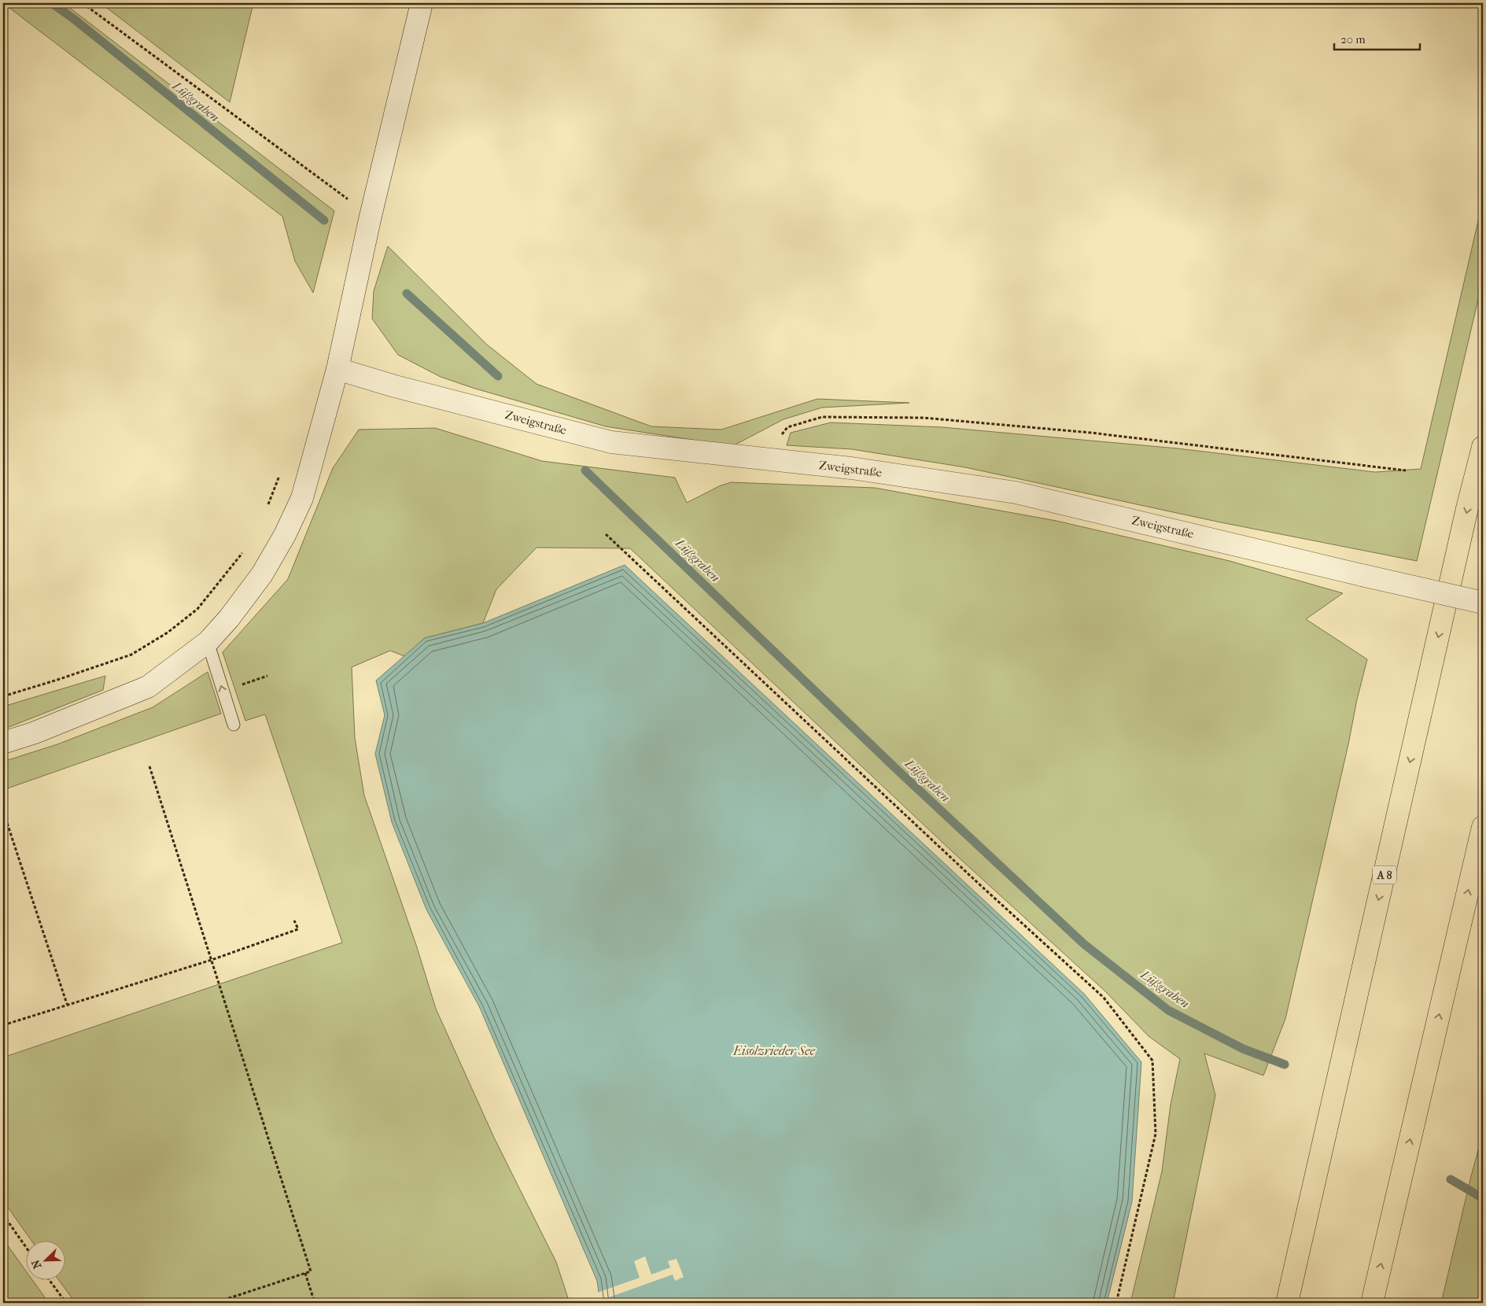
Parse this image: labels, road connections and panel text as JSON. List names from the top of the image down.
{
  "streets": {
    "highway": ["A 8"],
    "street": ["Zweigstraße"]
  },
  "water": ["Lüßgraben", "Eisolzrieder See"],
  "scale_bar": "20 m",
  "north": "bottom left"
}
